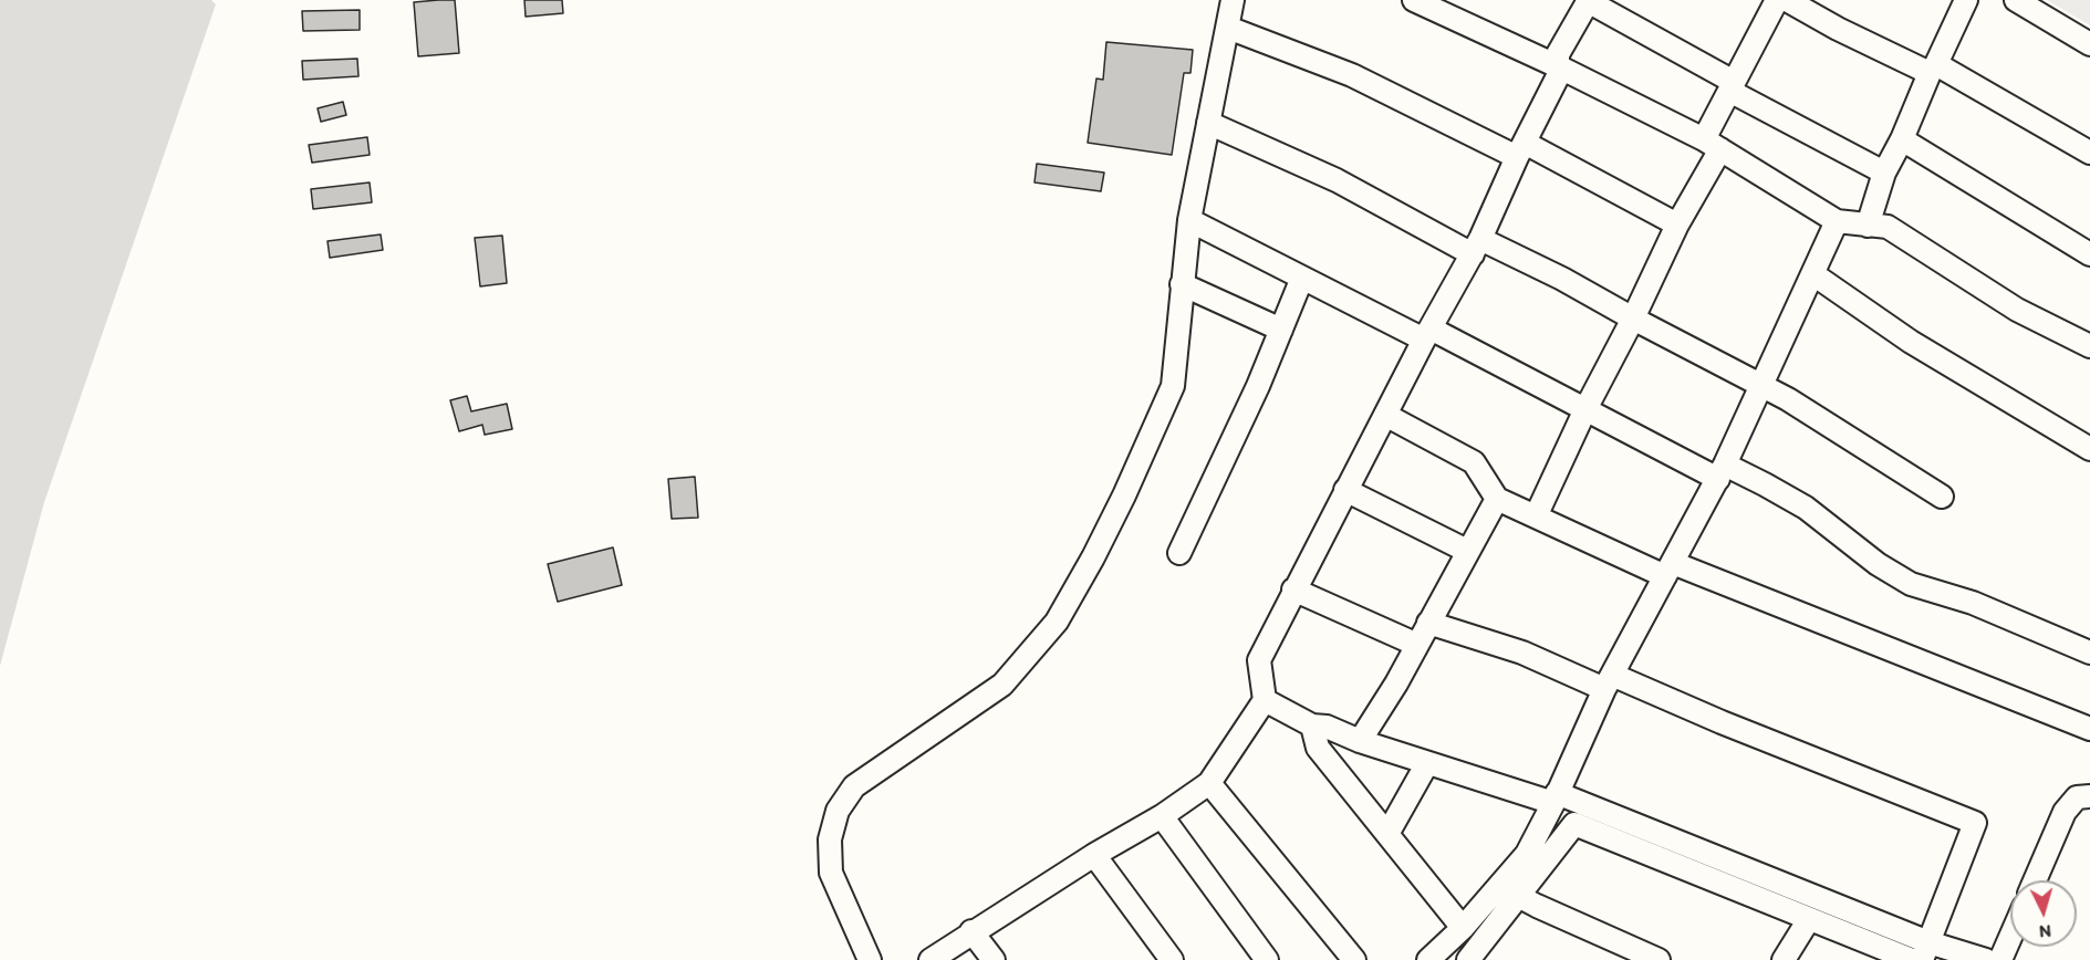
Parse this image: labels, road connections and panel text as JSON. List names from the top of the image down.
{
  "north": "bottom"
}
